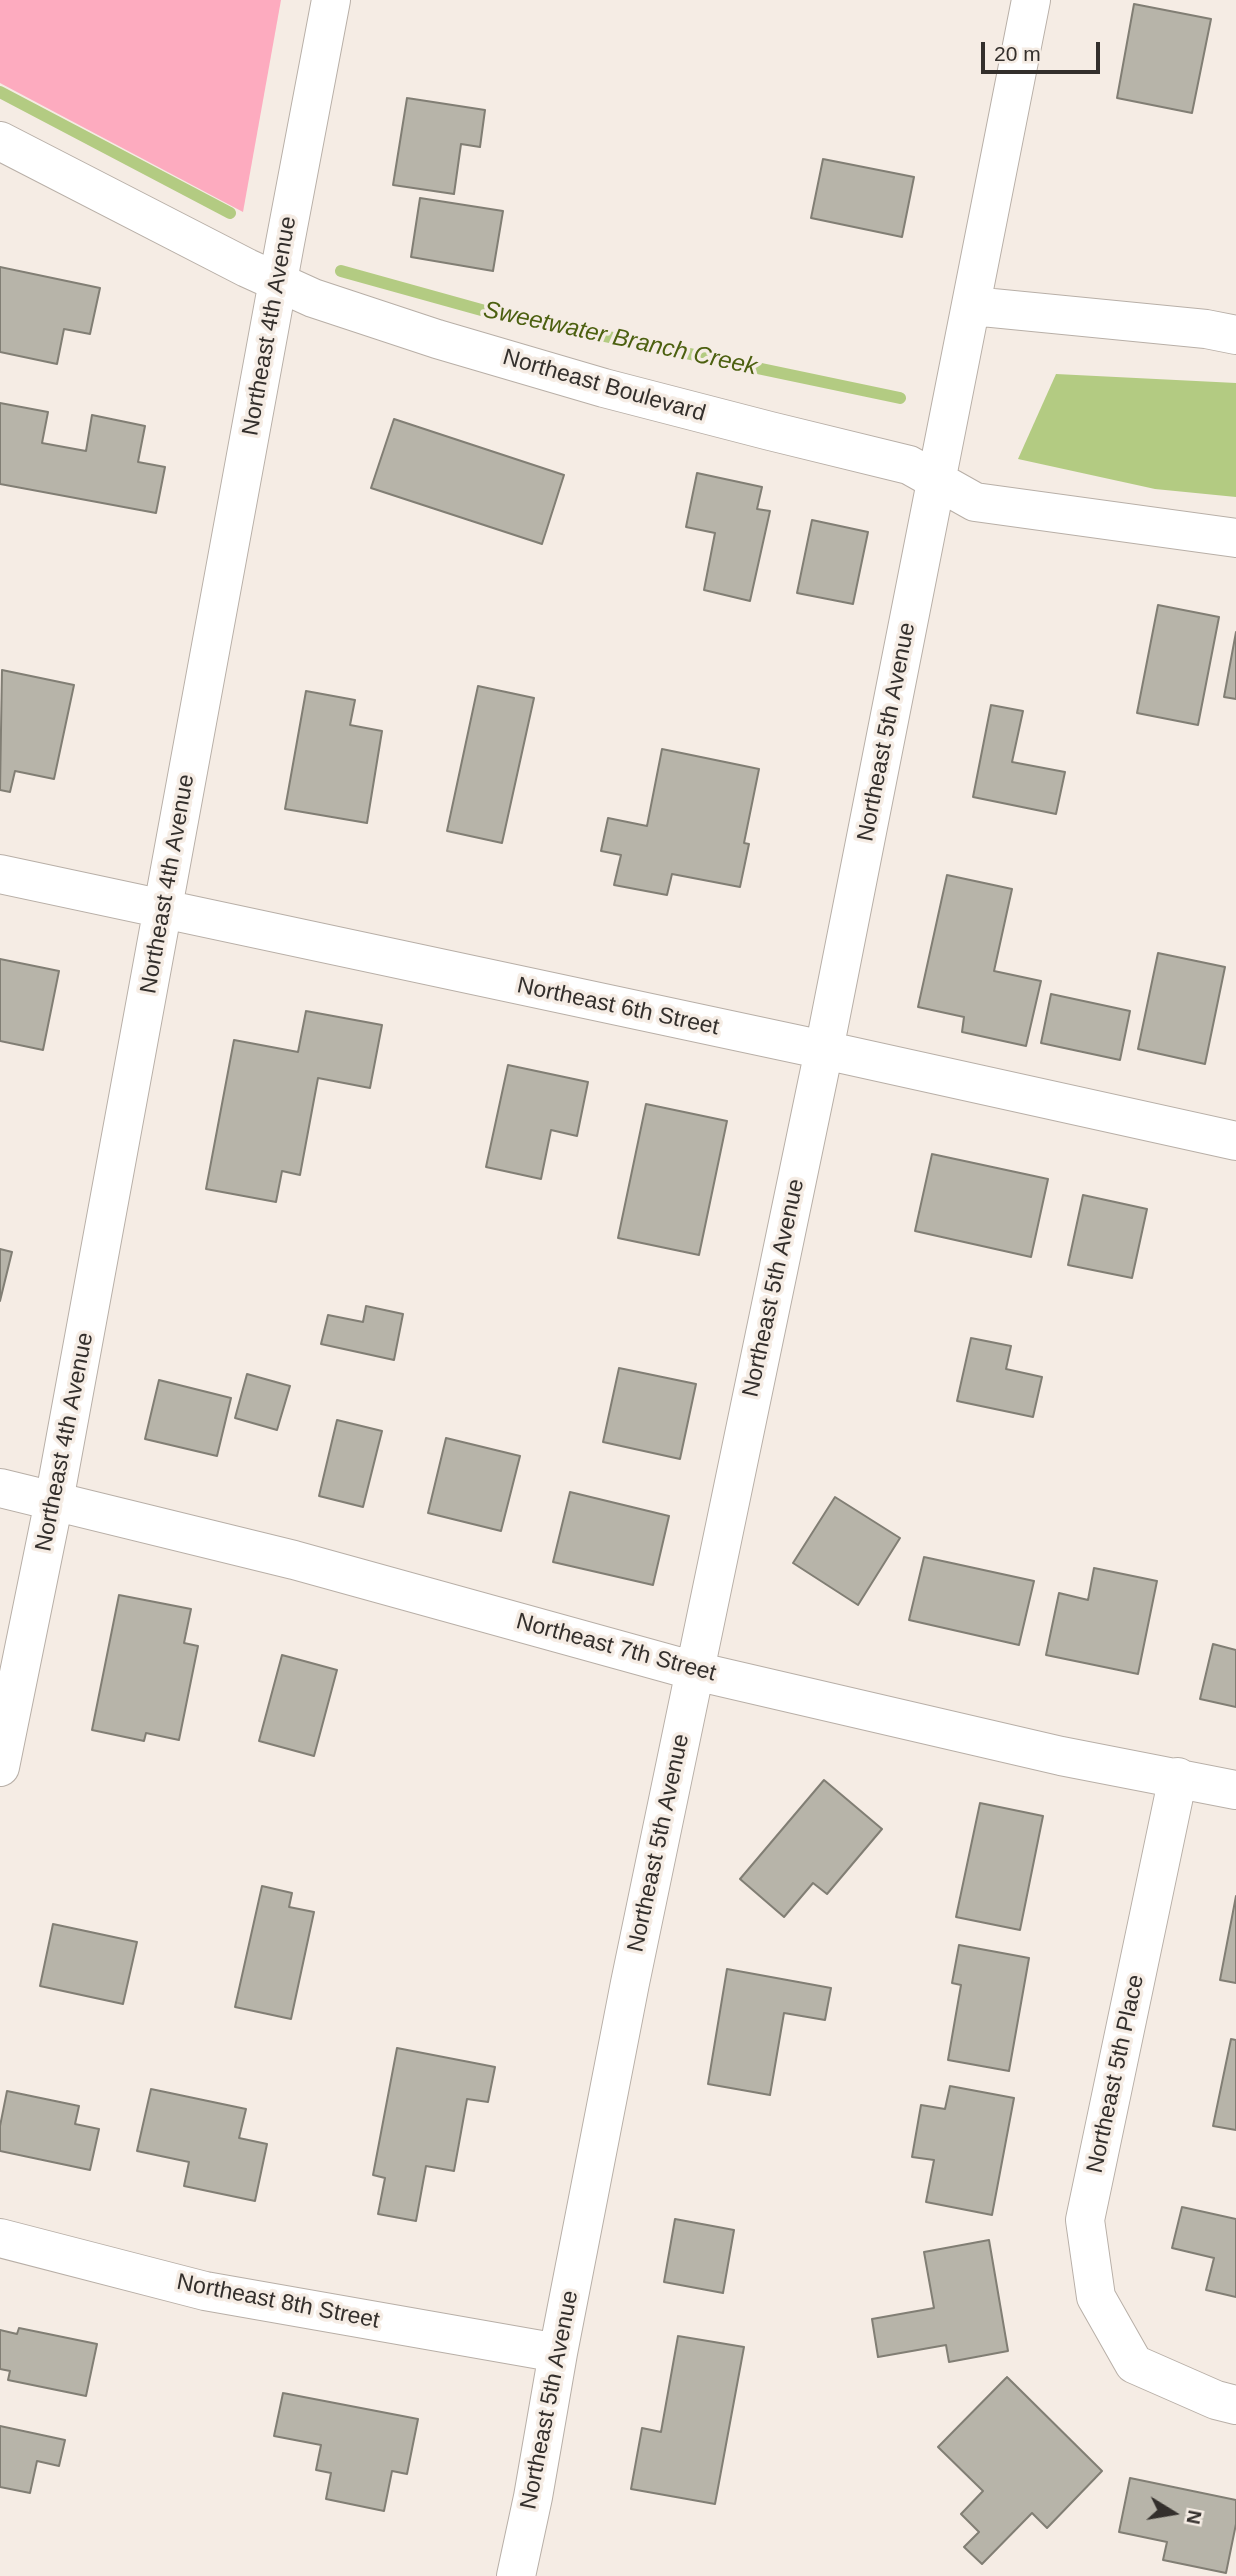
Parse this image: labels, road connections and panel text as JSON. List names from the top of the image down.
{
  "streets": {
    "street": [
      "Northeast 4th Avenue",
      "Northeast Boulevard",
      "Northeast 5th Avenue",
      "Northeast 6th Street",
      "Northeast 7th Street",
      "Northeast 5th Place",
      "Northeast 8th Street"
    ]
  },
  "crossings": [
    ["Northeast 4th Avenue", "Northeast Boulevard"],
    ["Northeast 4th Avenue", "Northeast 6th Street"],
    ["Northeast 4th Avenue", "Northeast 7th Street"],
    ["Northeast Boulevard", "Northeast 5th Avenue"],
    ["Northeast 5th Avenue", "Northeast 6th Street"],
    ["Northeast 5th Avenue", "Northeast 7th Street"],
    ["Northeast 5th Avenue", "Northeast 8th Street"],
    ["Northeast 7th Street", "Northeast 5th Place"]
  ],
  "water": ["Sweetwater Branch Creek"],
  "scale_bar": "20 m",
  "north": "right"
}
